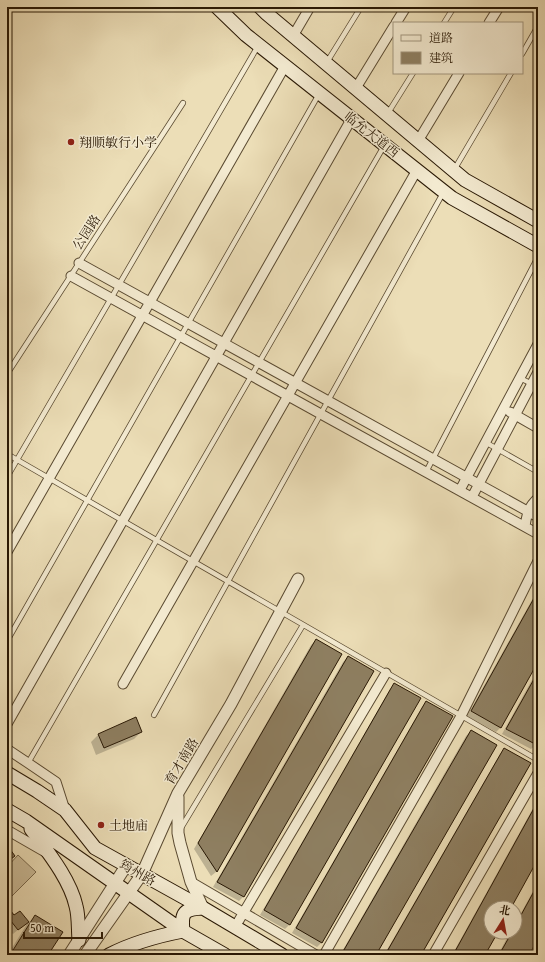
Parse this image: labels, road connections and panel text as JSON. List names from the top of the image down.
{
  "streets": {
    "main road": ["临允大道西", "筠州路"],
    "street": ["育才南路"],
    "lane": ["公园路"]
  },
  "crossings": [
    ["育才南路", "筠州路"]
  ],
  "places": ["翔顺敏行小学", "土地庙"],
  "legend": ["道路", "建筑"],
  "scale_bar": "50 m",
  "north": "top"
}
